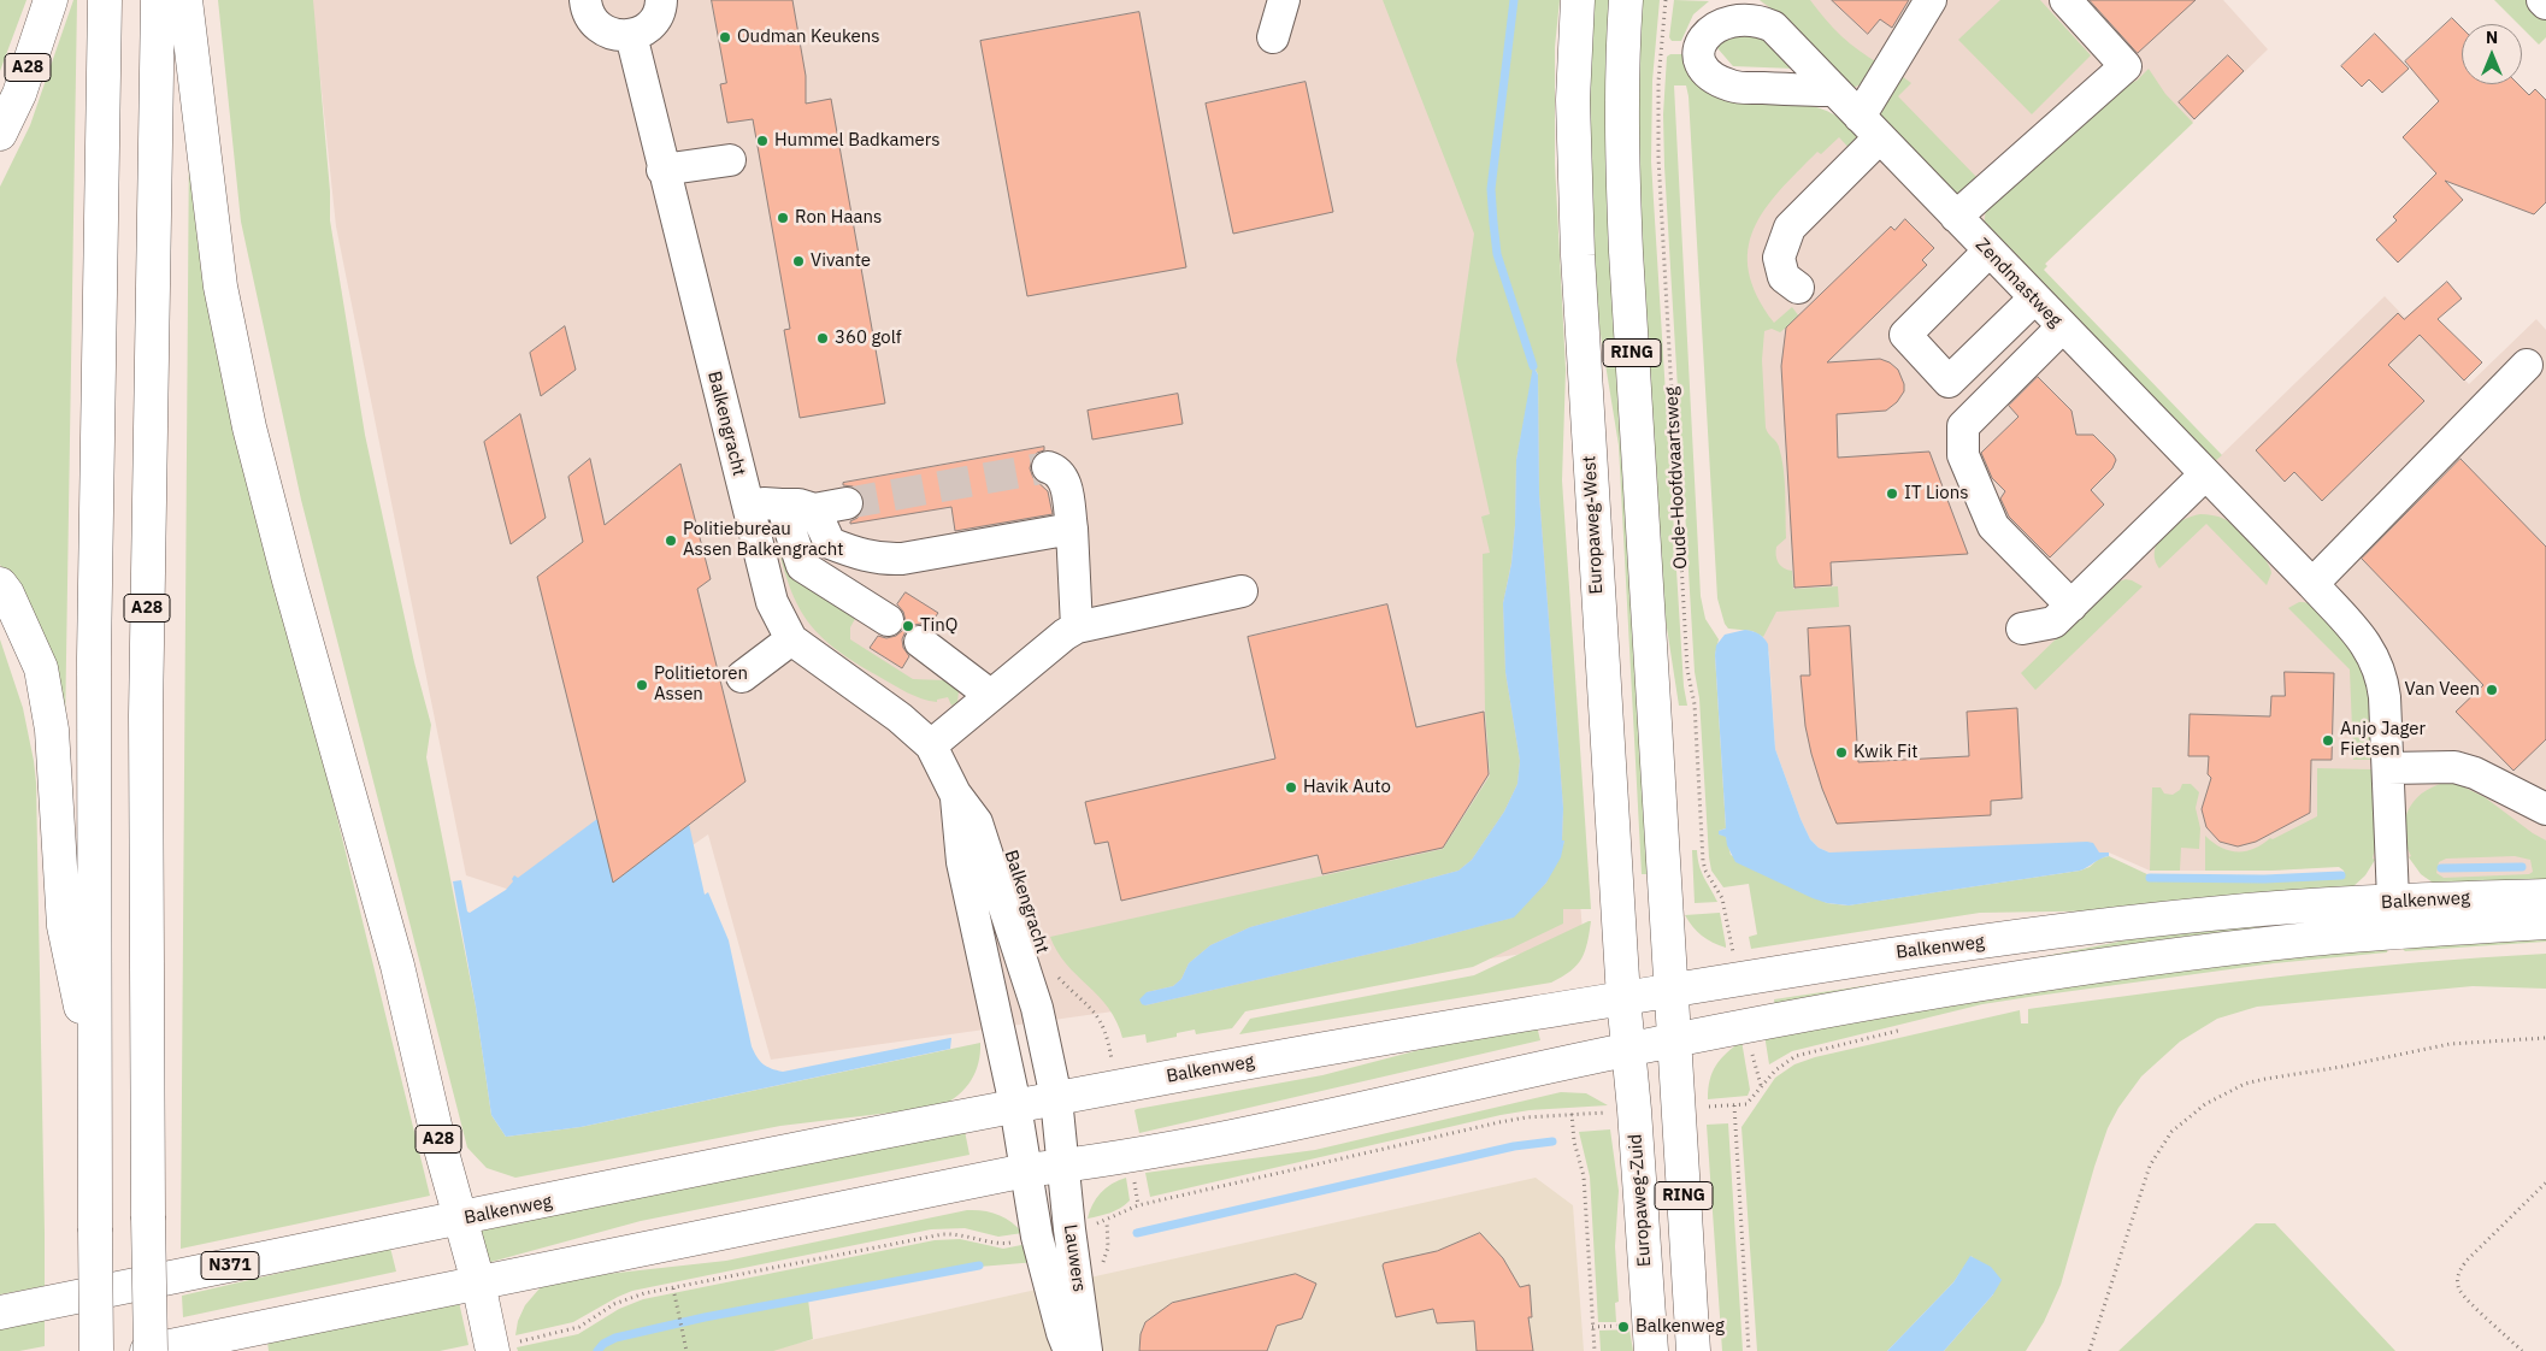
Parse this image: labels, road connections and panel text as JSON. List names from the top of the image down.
{
  "streets": {
    "main road": [
      "A28",
      "RING",
      "Europaweg-West",
      "Balkenweg",
      "Europaweg-Zuid",
      "N371"
    ],
    "street": ["Zendmastweg", "Balkengracht", "Lauwers"],
    "path": ["Oude-Hoofdvaartsweg"]
  },
  "crossings": [
    ["A28", "Balkenweg"],
    ["Zendmastweg", "Balkenweg"],
    ["RING", "Balkenweg"],
    ["Balkengracht", "Balkenweg"],
    ["Europaweg-West", "Balkenweg"],
    ["Europaweg-West", "Europaweg-Zuid"],
    ["Balkenweg", "Europaweg-Zuid"],
    ["Balkenweg", "Lauwers"]
  ],
  "places": [
    "Oudman Keukens",
    "Hummel Badkamers",
    "Ron Haans",
    "Vivante",
    "360 golf",
    "IT Lions",
    "Politiebureau Assen Balkengracht",
    "TinQ",
    "Politietoren Assen",
    "Van Veen",
    "Anjo Jager Fietsen",
    "Kwik Fit",
    "Havik Auto",
    "Balkenweg"
  ],
  "north": "top"
}
